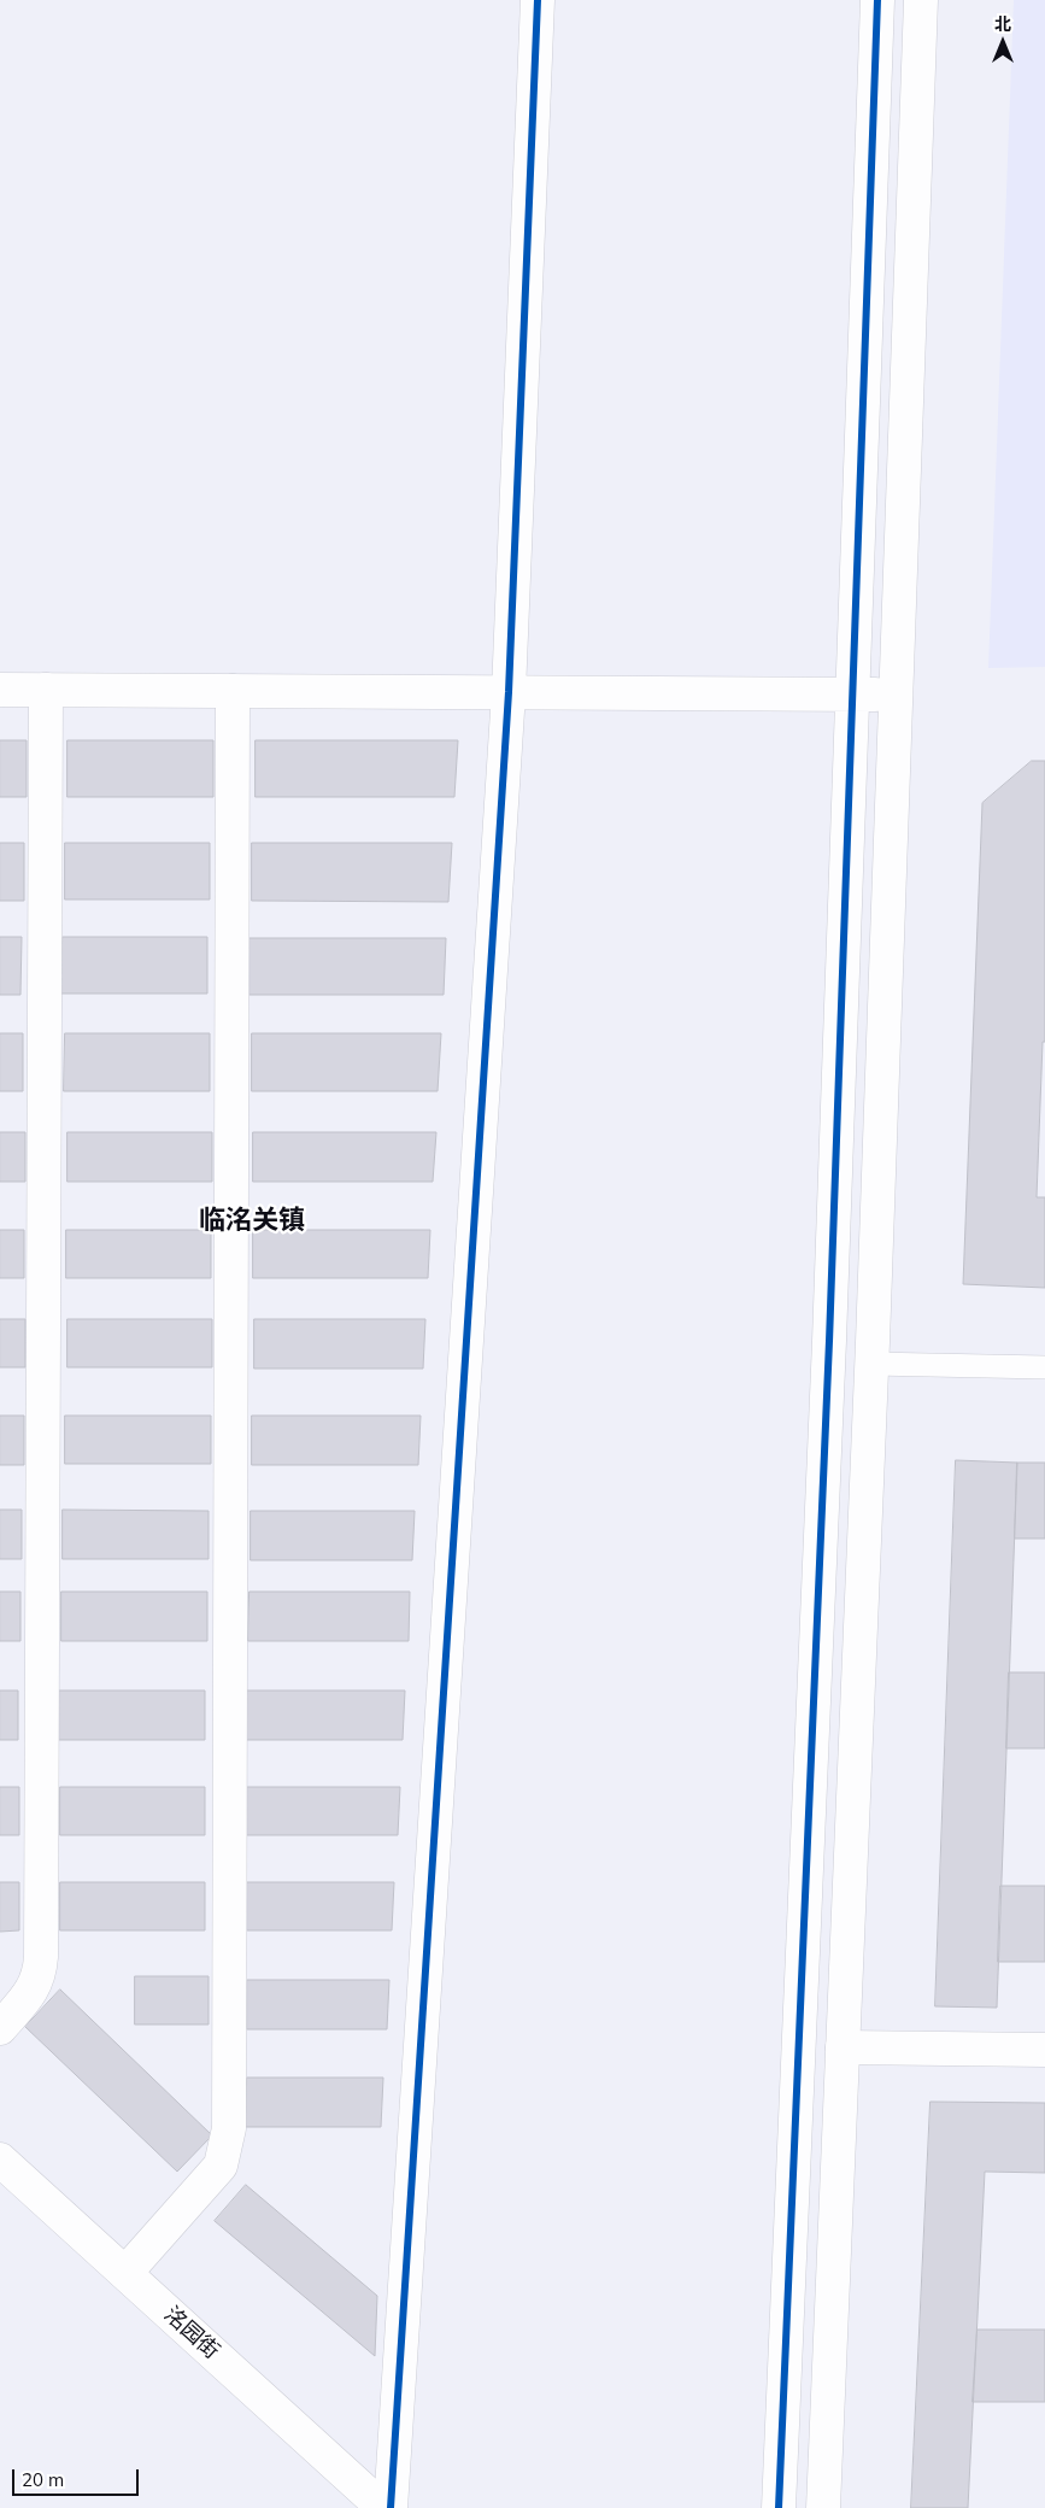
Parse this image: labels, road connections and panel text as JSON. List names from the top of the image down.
{
  "streets": {
    "street": ["洺园街"]
  },
  "districts": ["临洺关镇"],
  "scale_bar": "20 m",
  "north": "top"
}
